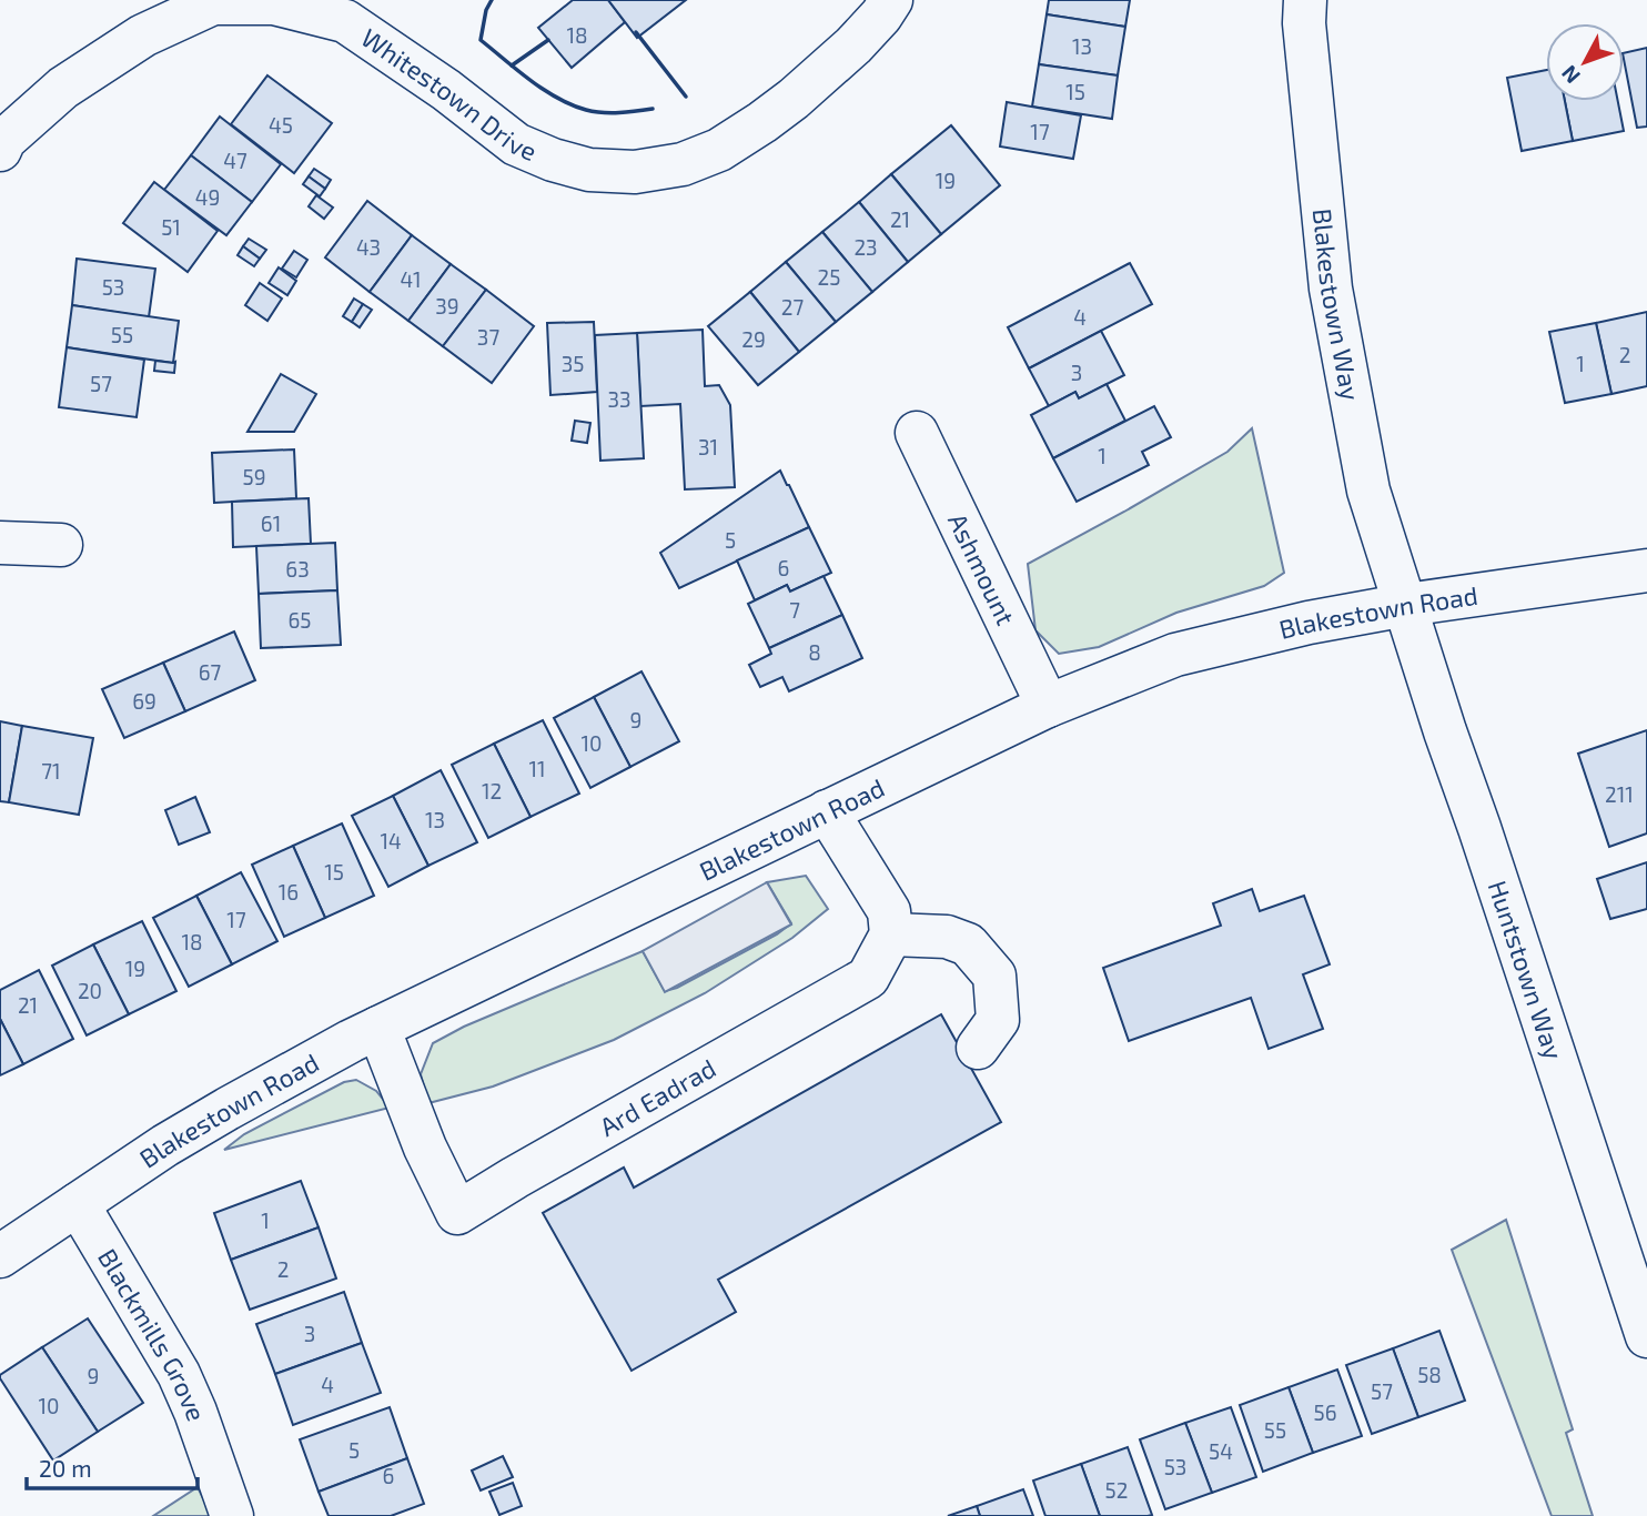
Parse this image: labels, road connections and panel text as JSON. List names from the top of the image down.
{
  "streets": {
    "street": [
      "Whitestown Drive",
      "Blakestown Way",
      "Ashmount",
      "Blakestown Road",
      "Huntstown Way",
      "Ard Eadrad",
      "Blackmills Grove"
    ]
  },
  "crossings": [
    ["Blakestown Way", "Blakestown Road"],
    ["Blakestown Way", "Huntstown Way"],
    ["Ashmount", "Blakestown Road"],
    ["Blakestown Road", "Huntstown Way"],
    ["Blakestown Road", "Ard Eadrad"],
    ["Blakestown Road", "Blackmills Grove"]
  ],
  "house_numbers": [
    "18",
    "13",
    "15",
    "45",
    "17",
    "47",
    "19",
    "49",
    "21",
    "51",
    "43",
    "23",
    "25",
    "41",
    "53",
    "39",
    "27",
    "4",
    "55",
    "37",
    "29",
    "2",
    "35",
    "1",
    "3",
    "57",
    "33",
    "31",
    "1",
    "59",
    "61",
    "5",
    "6",
    "63",
    "7",
    "65",
    "8",
    "67",
    "69",
    "9",
    "10",
    "11",
    "71",
    "12",
    "211",
    "13",
    "14",
    "15",
    "16",
    "17",
    "18",
    "19",
    "20",
    "21",
    "1",
    "2",
    "3",
    "58",
    "9",
    "4",
    "57",
    "10",
    "56",
    "55",
    "5",
    "54",
    "53",
    "6",
    "52"
  ],
  "scale_bar": "20 m",
  "north": "bottom left"
}
